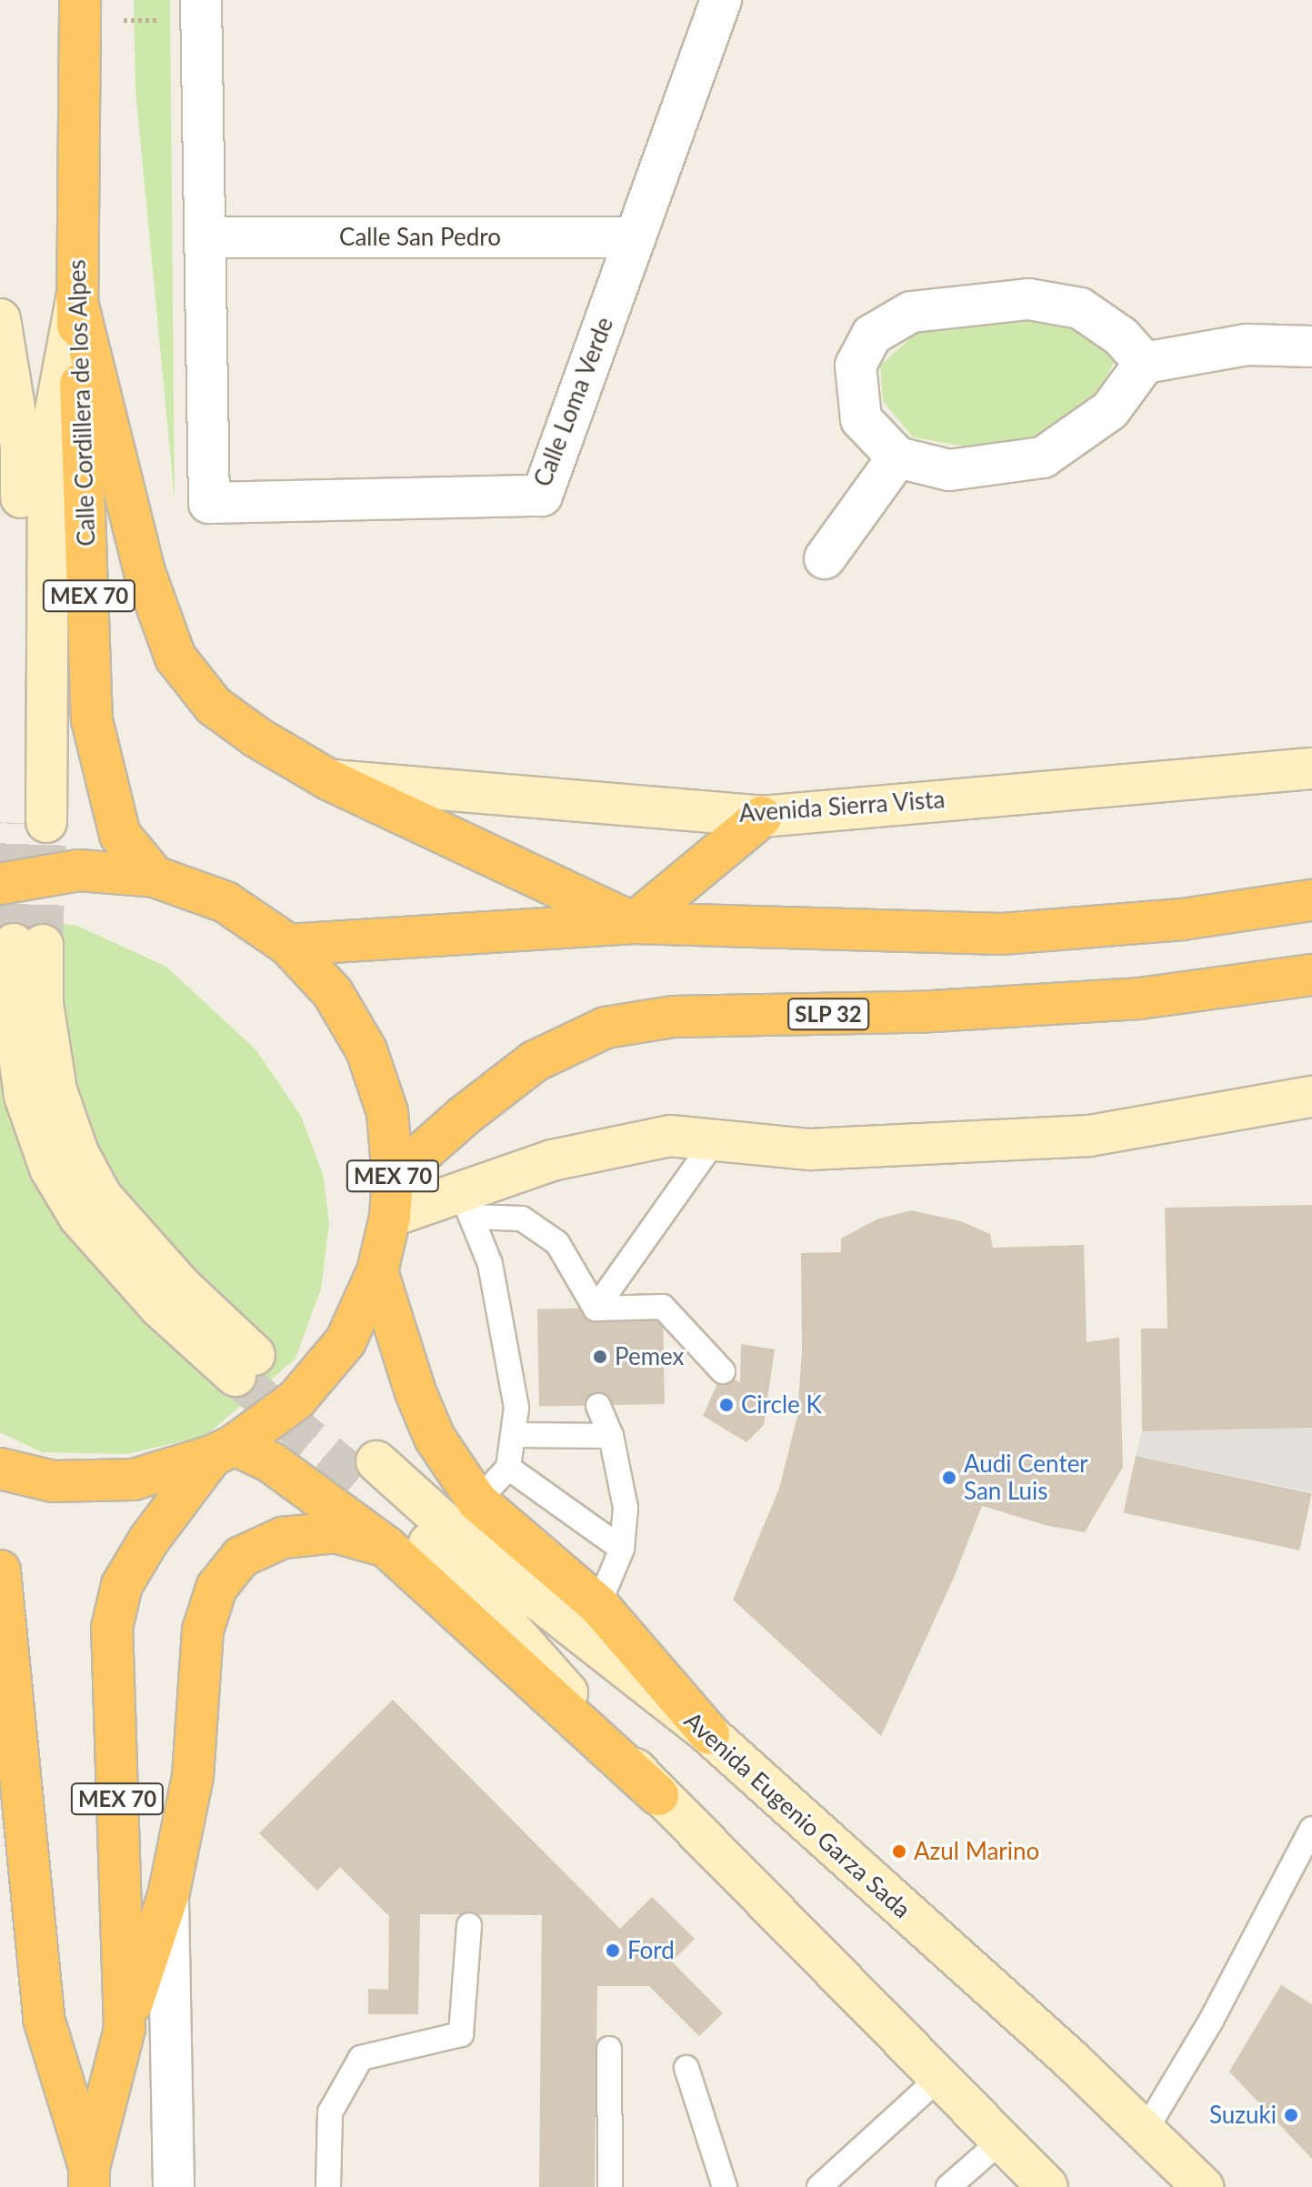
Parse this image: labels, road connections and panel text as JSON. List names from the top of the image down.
{
  "streets": {
    "highway": ["Calle Cordillera de los Alpes", "MEX 70", "SLP 32"],
    "street": [
      "Calle San Pedro",
      "Calle Loma Verde",
      "Avenida Sierra Vista",
      "Avenida Eugenio Garza Sada"
    ]
  },
  "crossings": [
    ["Calle San Pedro", "Calle Loma Verde"],
    ["Calle Cordillera de los Alpes", "MEX 70"],
    ["MEX 70", "SLP 32"]
  ],
  "places": [
    "Pemex",
    "Circle K",
    "Audi Center San Luis",
    "Azul Marino",
    "Ford",
    "Suzuki"
  ]
}
